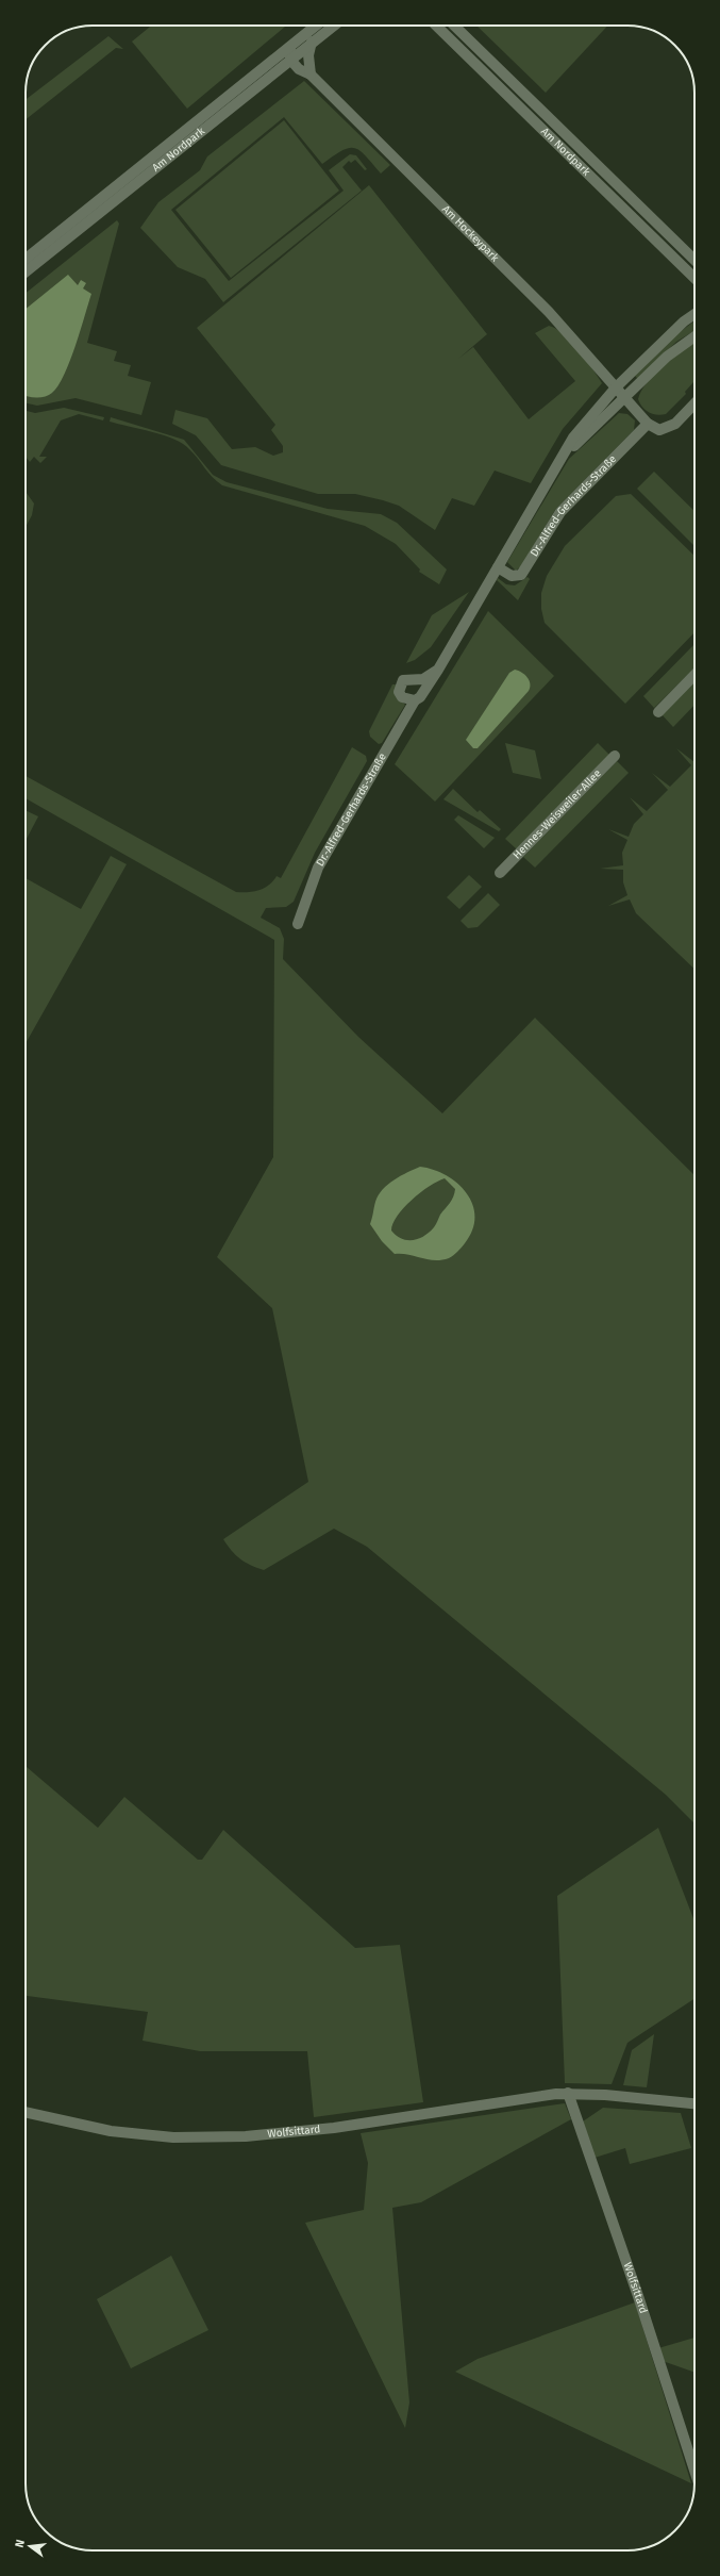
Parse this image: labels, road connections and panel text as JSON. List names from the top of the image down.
{
  "streets": {
    "street": [
      "Am Nordpark",
      "Am Hockeypark",
      "Dr.-Alfred-Gerhards-Straße",
      "Hennes-Weisweiler-Allee",
      "Wolfsittard"
    ]
  },
  "crossings": [
    ["Am Nordpark", "Am Hockeypark"],
    ["Am Hockeypark", "Dr.-Alfred-Gerhards-Straße"]
  ],
  "north": "left"
}
